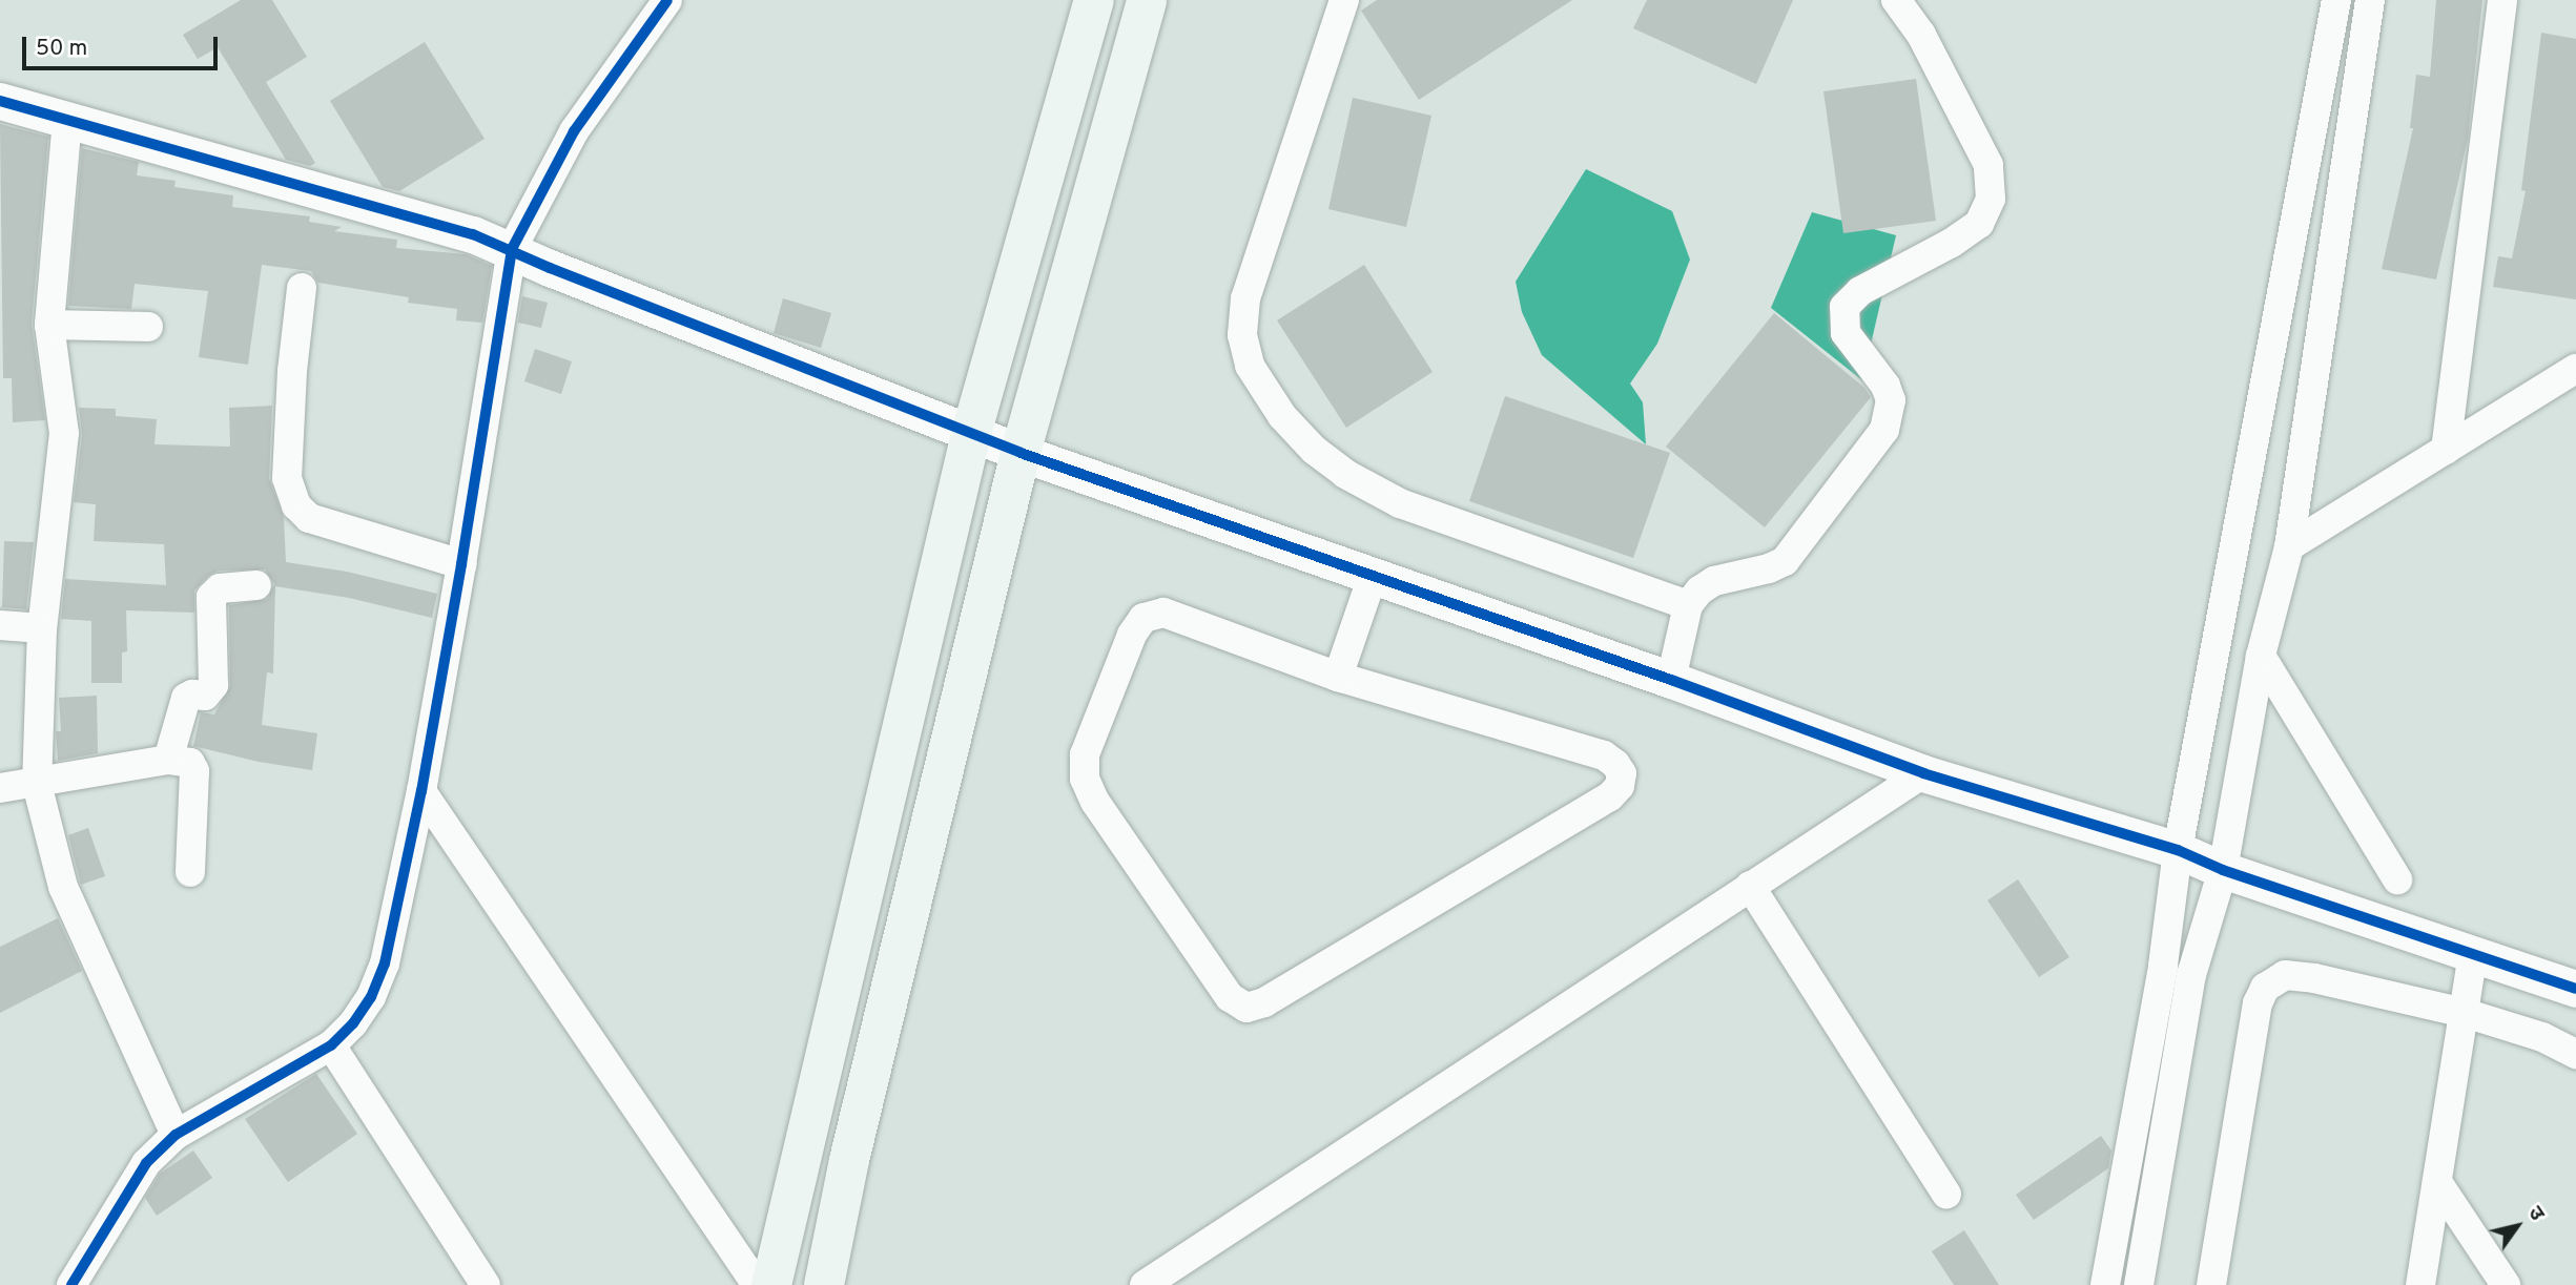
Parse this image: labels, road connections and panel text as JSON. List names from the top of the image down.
{
  "scale_bar": "50 m",
  "north": "top right"
}
